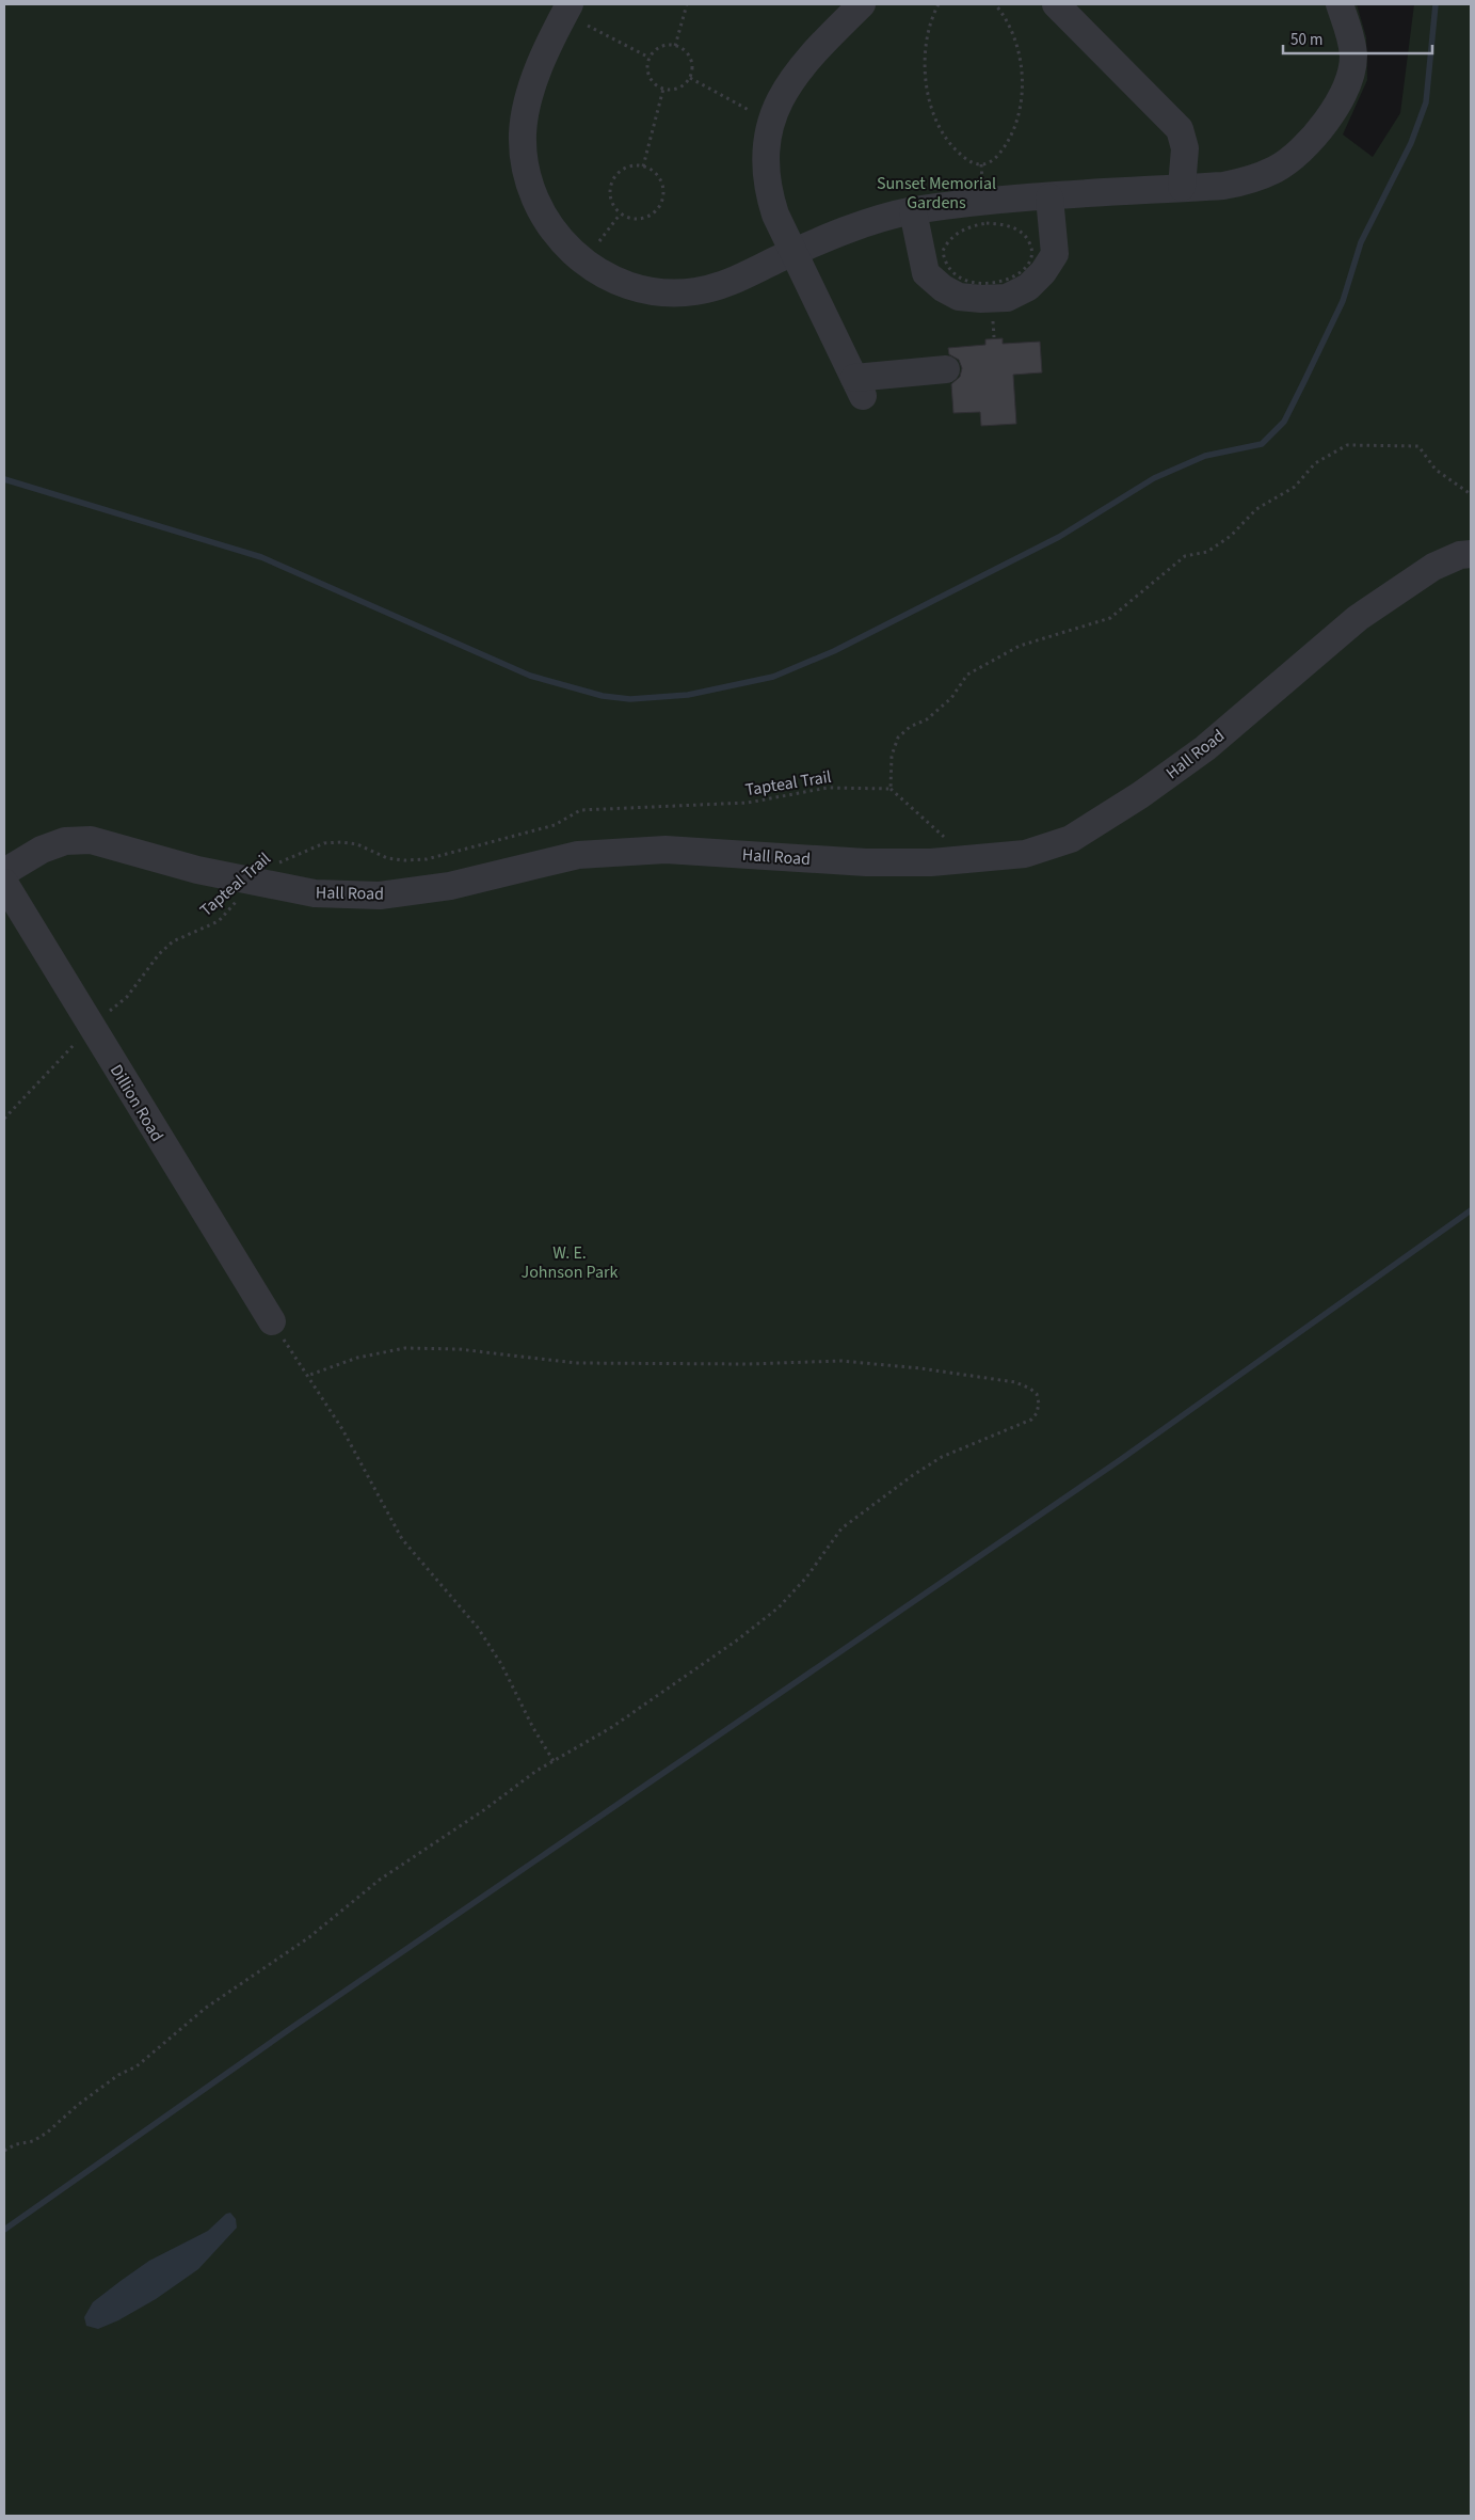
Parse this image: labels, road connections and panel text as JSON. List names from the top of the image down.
{
  "streets": {
    "lane": ["Hall Road", "Dillion Road"],
    "path": ["Tapteal Trail"]
  },
  "crossings": [
    ["Hall Road", "Tapteal Trail"],
    ["Tapteal Trail", "Dillion Road"]
  ],
  "parks": ["Sunset Memorial Gardens", "W. E. Johnson Park"],
  "scale_bar": "50 m"
}
